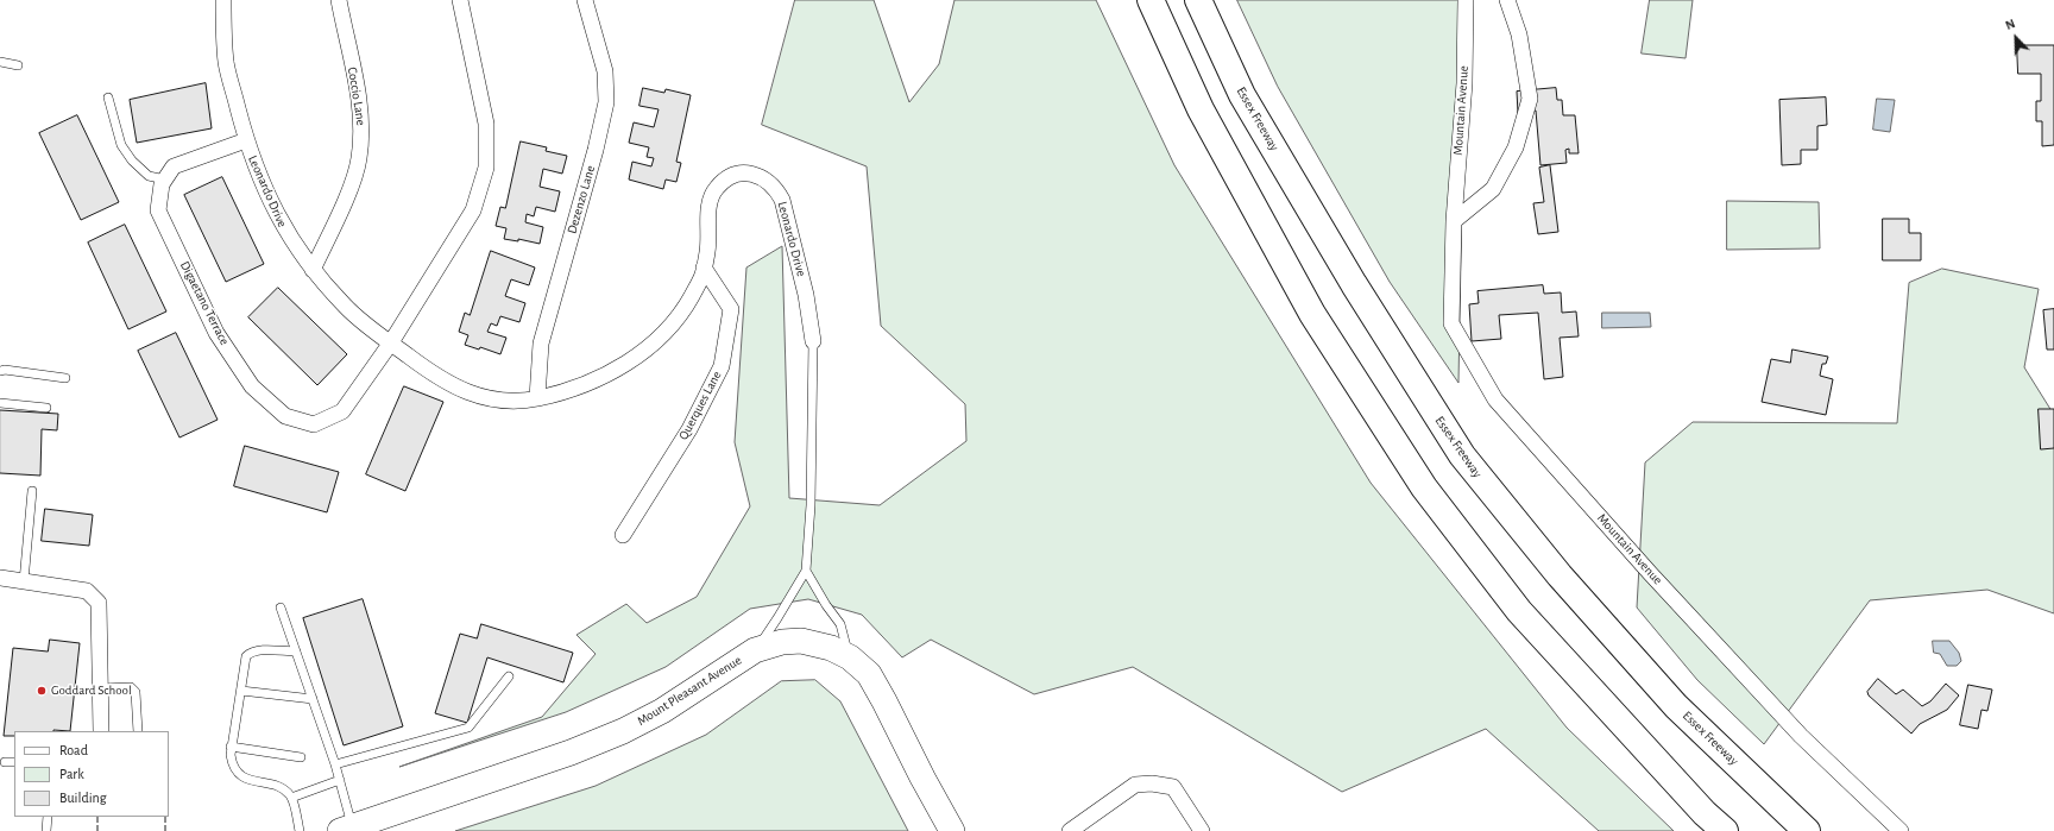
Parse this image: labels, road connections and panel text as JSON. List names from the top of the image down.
{
  "streets": {
    "highway": ["Essex Freeway"],
    "main road": ["Mount Pleasant Avenue"],
    "street": [
      "Coccio Lane",
      "Mountain Avenue",
      "Leonardo Drive",
      "Dezenzo Lane",
      "Digaetano Terrace",
      "Querques Lane"
    ]
  },
  "crossings": [
    ["Coccio Lane", "Leonardo Drive"],
    ["Leonardo Drive", "Dezenzo Lane"],
    ["Leonardo Drive", "Digaetano Terrace"],
    ["Leonardo Drive", "Querques Lane"]
  ],
  "places": ["Goddard School"],
  "legend": ["Road", "Park", "Building"],
  "north": "top left"
}
